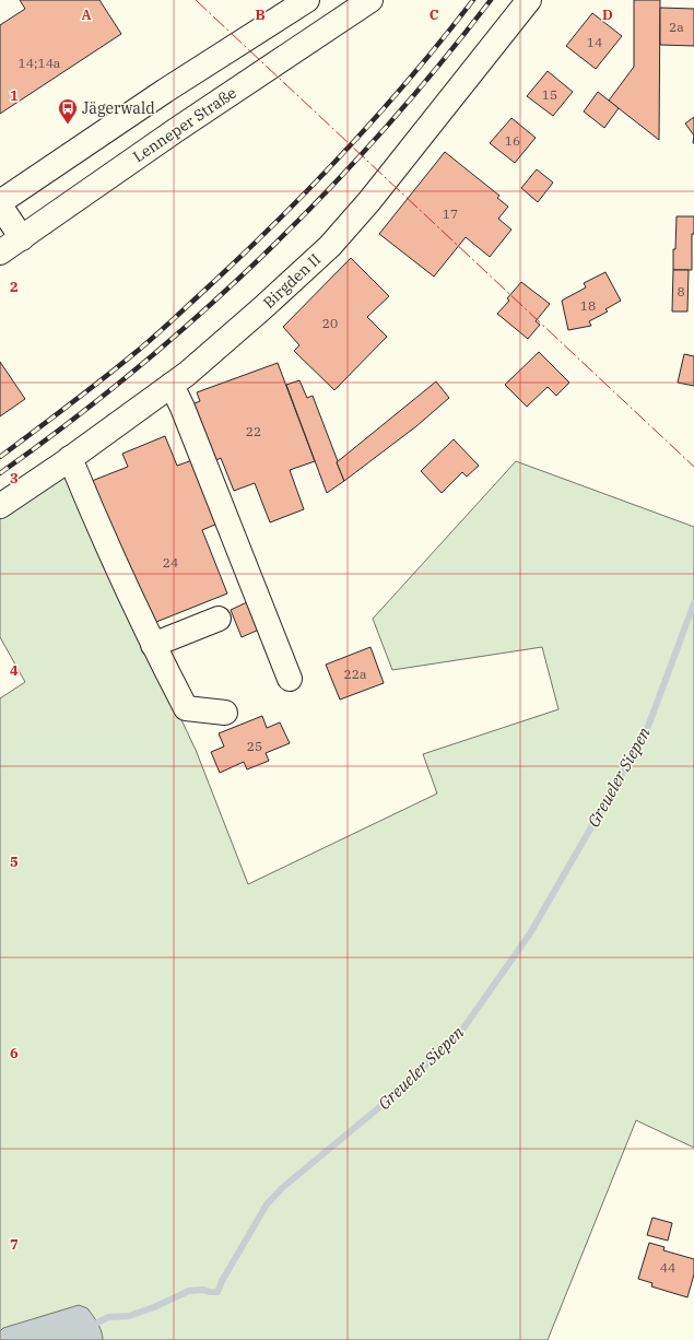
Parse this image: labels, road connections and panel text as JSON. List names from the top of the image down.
{
  "streets": {
    "main road": ["Lenneper Straße", "Birgden II"]
  },
  "water": ["Greueler Siepen"],
  "places": {
    "bus stop": ["Jägerwald"]
  },
  "house_numbers": [
    "2a",
    "14",
    "14;14a",
    "15",
    "16",
    "17",
    "8",
    "18",
    "20",
    "22",
    "24",
    "22a",
    "25",
    "44"
  ],
  "grid": {
    "columns": [
      "A",
      "B",
      "C",
      "D"
    ],
    "rows": [
      "1",
      "2",
      "3",
      "4",
      "5",
      "6",
      "7"
    ]
  }
}
